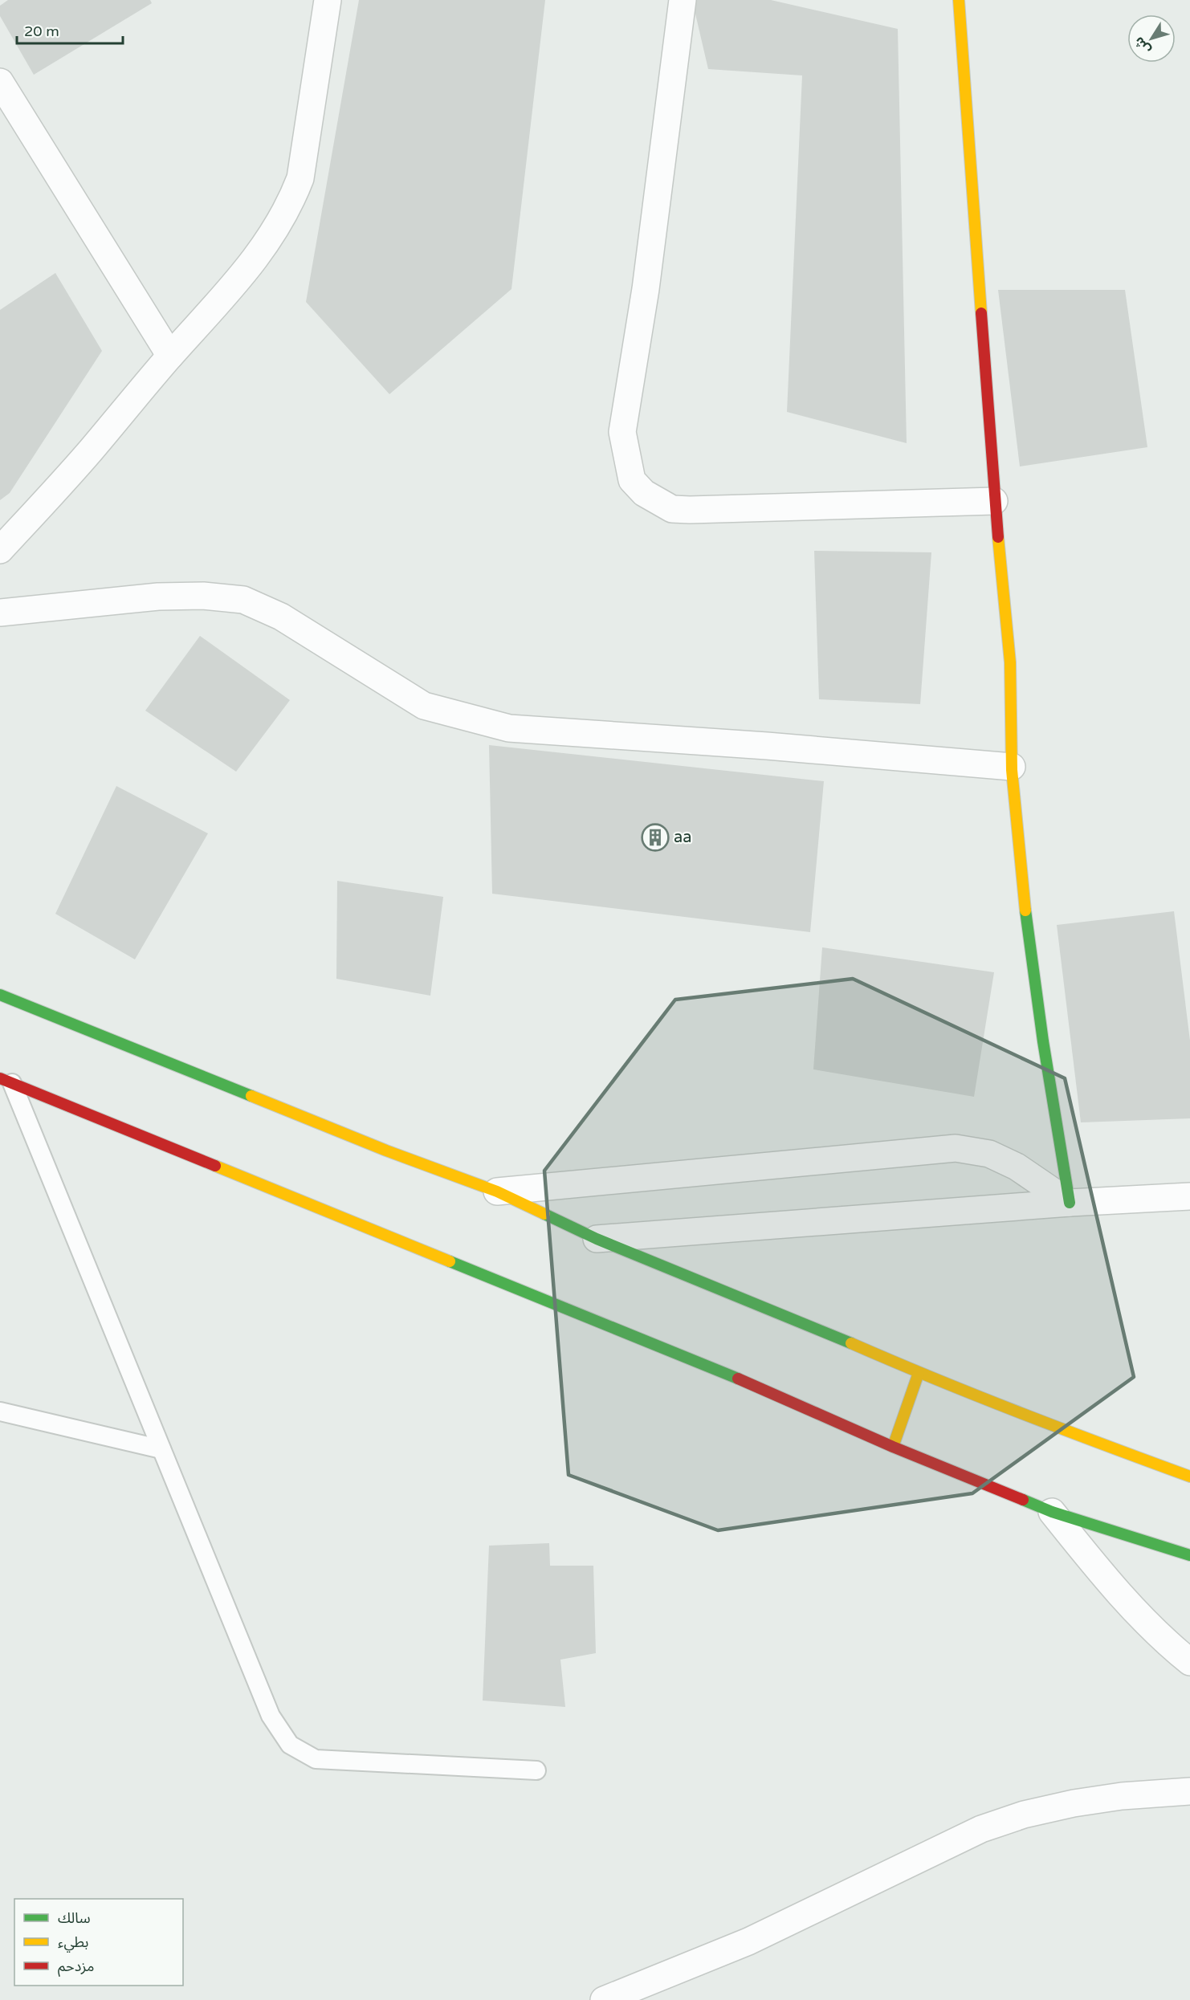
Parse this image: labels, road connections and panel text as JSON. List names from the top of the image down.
{
  "places": {
    "building": ["aa"]
  },
  "legend": ["سالك", "بطيء", "مزدحم"],
  "scale_bar": "20 m",
  "north": "bottom left"
}
